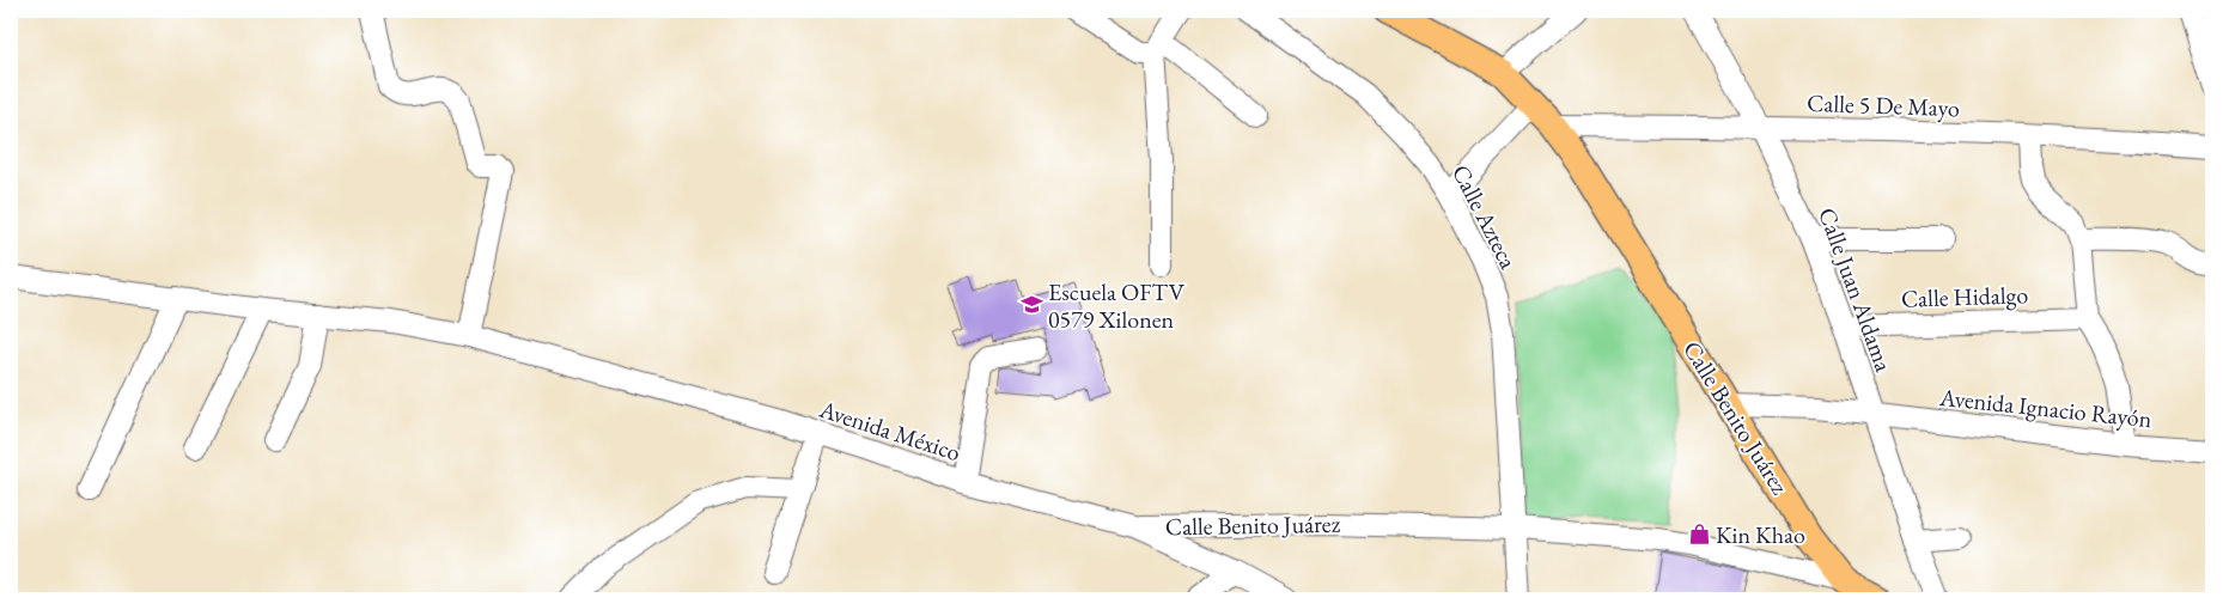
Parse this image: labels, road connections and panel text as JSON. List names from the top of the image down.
{
  "streets": {
    "main road": ["Calle Benito Juárez"],
    "street": [
      "Calle 5 De Mayo",
      "Calle Azteca",
      "Calle Juan Aldama",
      "Calle Hidalgo",
      "Avenida Ignacio Rayón",
      "Avenida México"
    ]
  },
  "crossings": [
    ["Calle 5 De Mayo", "Calle Juan Aldama"],
    ["Calle 5 De Mayo", "Calle Benito Juárez"],
    ["Calle Azteca", "Calle Benito Juárez"],
    ["Calle Juan Aldama", "Calle Hidalgo"],
    ["Calle Juan Aldama", "Avenida Ignacio Rayón"],
    ["Avenida Ignacio Rayón", "Calle Benito Juárez"],
    ["Calle Benito Juárez", "Avenida México"]
  ],
  "places": {
    "school or university": ["Escuela OFTV 0579 Xilonen"],
    "shop": ["Kin Khao"]
  }
}
